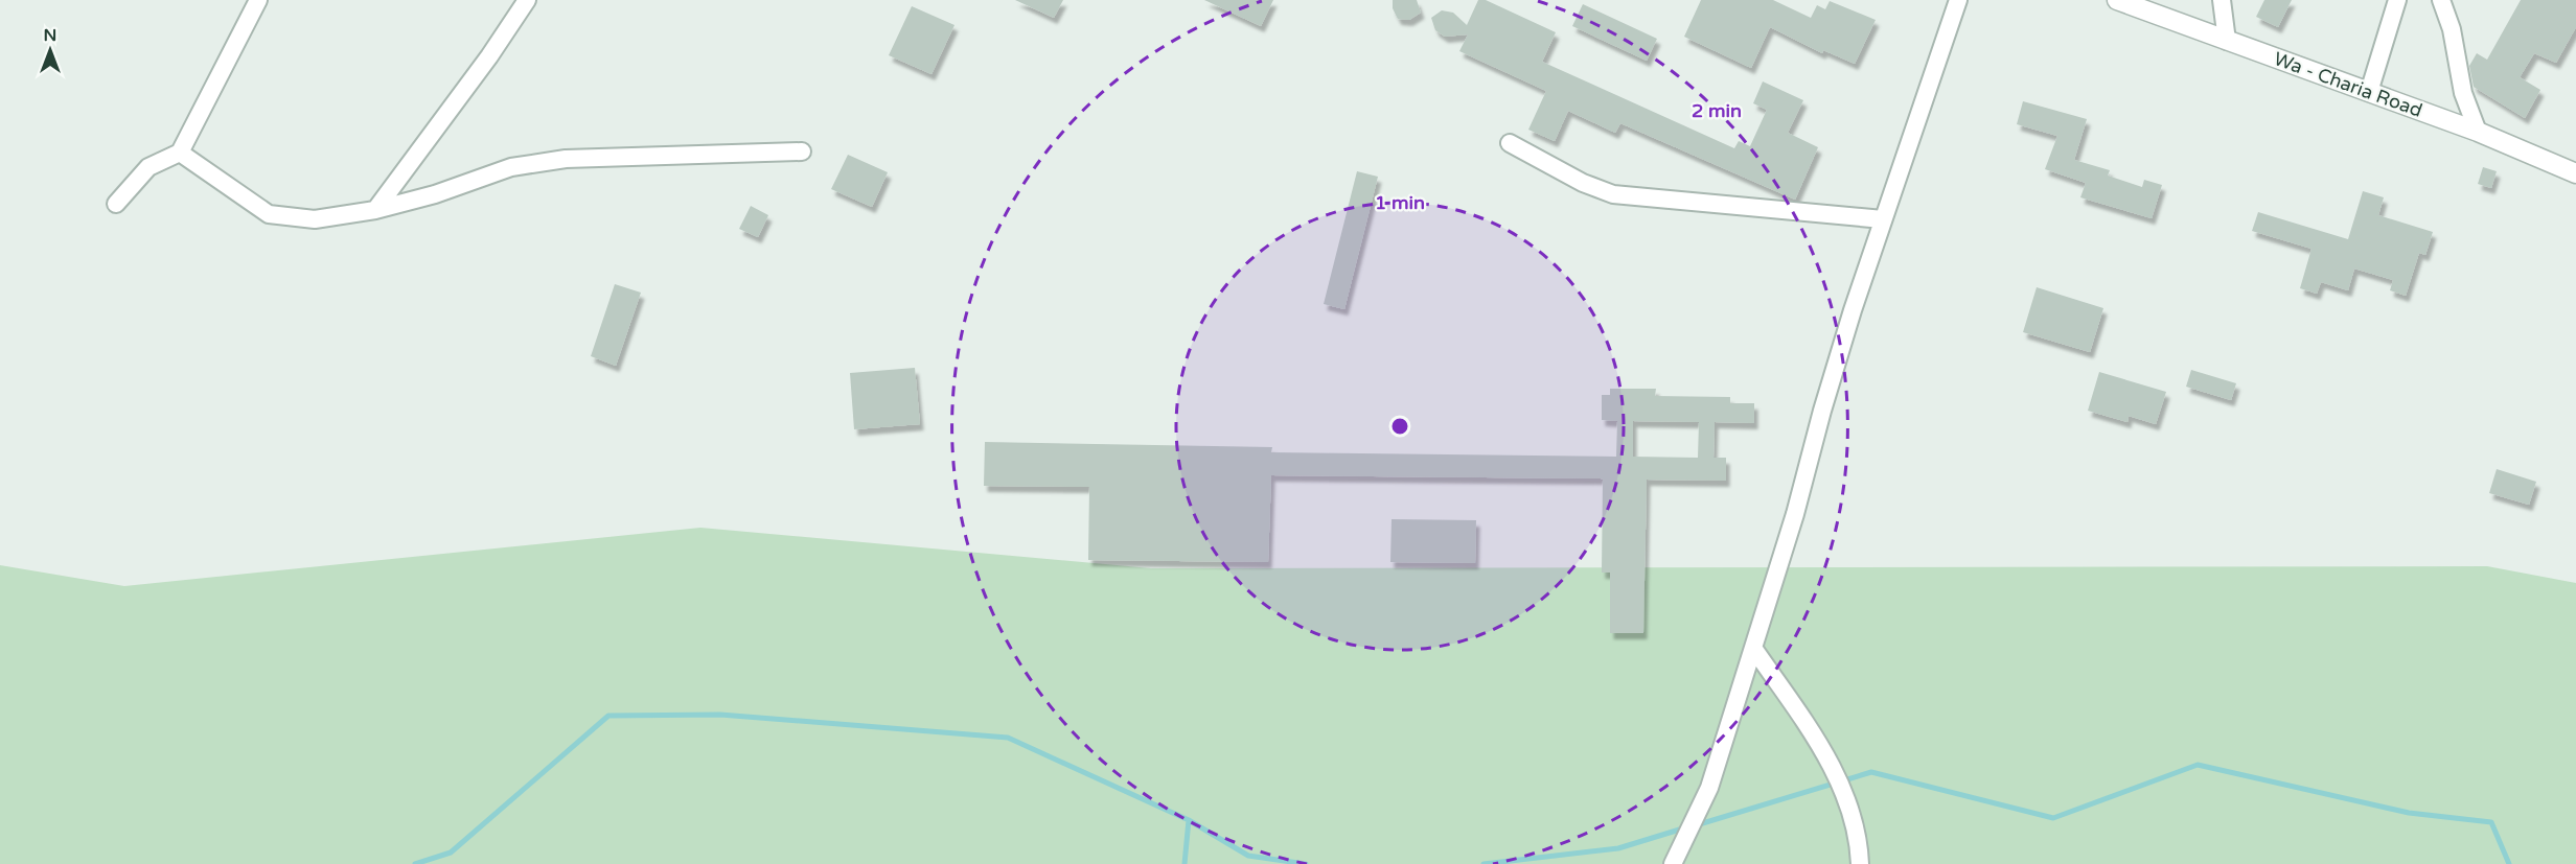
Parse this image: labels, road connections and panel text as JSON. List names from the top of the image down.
{
  "streets": {
    "street": ["Wa - Charia Road"]
  },
  "north": "top",
  "rings": ["2 min", "1 min"]
}
